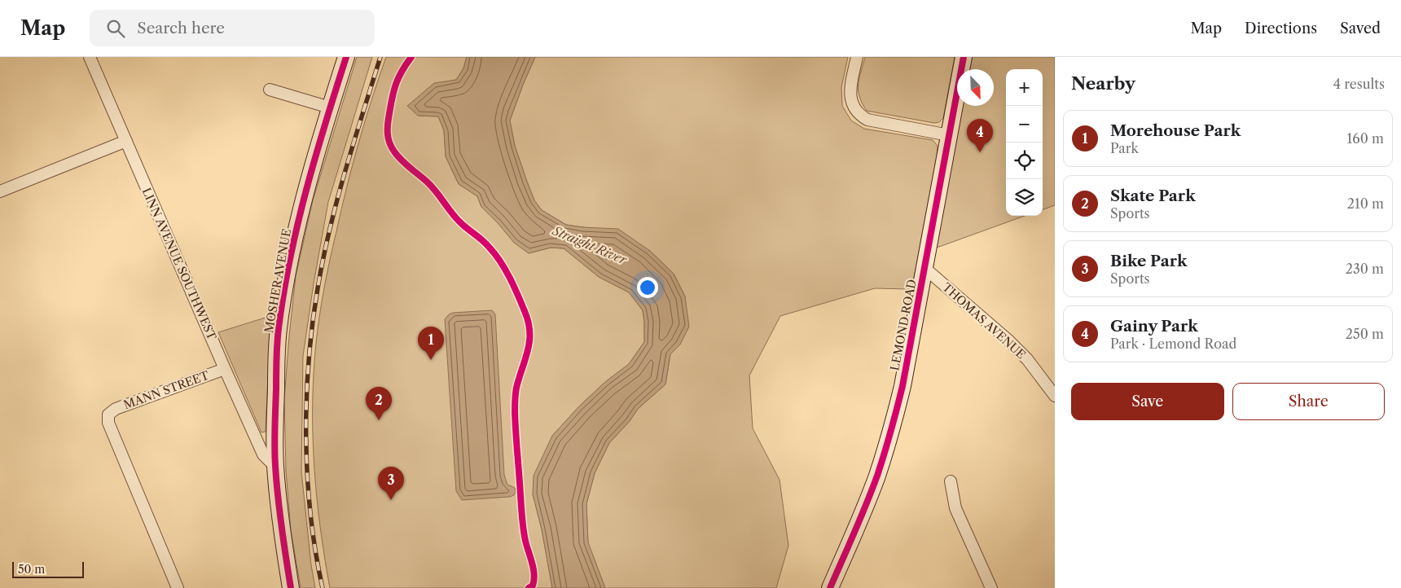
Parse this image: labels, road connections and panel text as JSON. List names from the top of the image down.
{
  "streets": {
    "street": [
      "LINN AVENUE SOUTHWEST",
      "MOSHER AVENUE",
      "THOMAS AVENUE",
      "LEMOND ROAD",
      "MANN STREET"
    ]
  },
  "crossings": [
    ["LINN AVENUE SOUTHWEST", "MOSHER AVENUE"],
    ["LINN AVENUE SOUTHWEST", "MANN STREET"],
    ["THOMAS AVENUE", "LEMOND ROAD"]
  ],
  "water": ["Straight River"],
  "scale_bar": "50 m",
  "north": "bottom right",
  "page": {
    "header": "Map",
    "search": "Search here",
    "nav": ["Map", "Directions", "Saved"],
    "heading": ["Nearby", "4 results"],
    "map_buttons": ["+", "−"],
    "list": [
      {
        "mark": "1",
        "name": "Morehouse Park",
        "note": "Park",
        "value": "160 m"
      },
      {
        "mark": "2",
        "name": "Skate Park",
        "note": "Sports",
        "value": "210 m"
      },
      {
        "mark": "3",
        "name": "Bike Park",
        "note": "Sports",
        "value": "230 m"
      },
      {
        "mark": "4",
        "name": "Gainy Park",
        "note": "Park · Lemond Road",
        "value": "250 m"
      }
    ],
    "pins": [
      "4",
      "1",
      "2",
      "3"
    ],
    "buttons": ["Save", "Share"],
    "scale": "50 m"
  }
}
